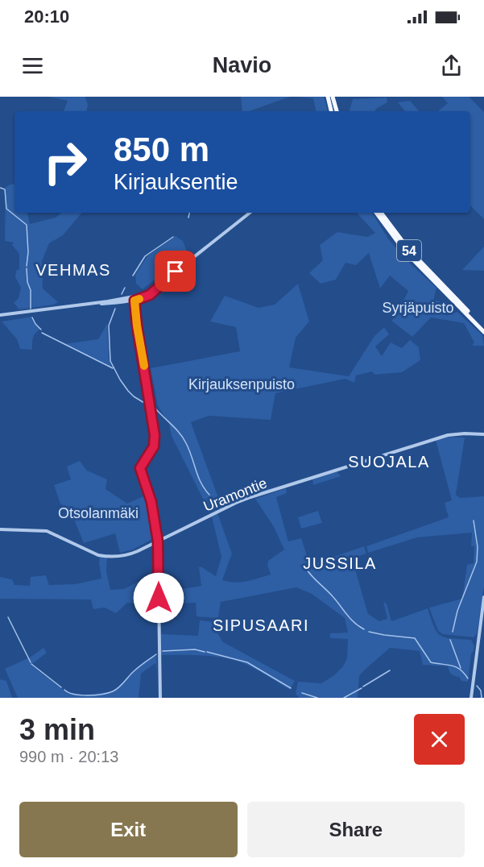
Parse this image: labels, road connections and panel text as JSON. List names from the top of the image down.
{
  "streets": {
    "main road": ["54"],
    "street": ["Uramontie"]
  },
  "districts": [
    "VEHMAS",
    "SUOJALA",
    "JUSSILA",
    "SIPUSAARI"
  ],
  "parks": ["Syrjäpuisto", "Kirjauksenpuisto", "Otsolanmäki"],
  "page": {
    "status": "20:10",
    "header": "Navio",
    "turn": ["850 m", "Kirjauksentie"],
    "heading": ["3 min", "990 m · 20:13"],
    "buttons": ["Exit", "Share"]
  }
}
